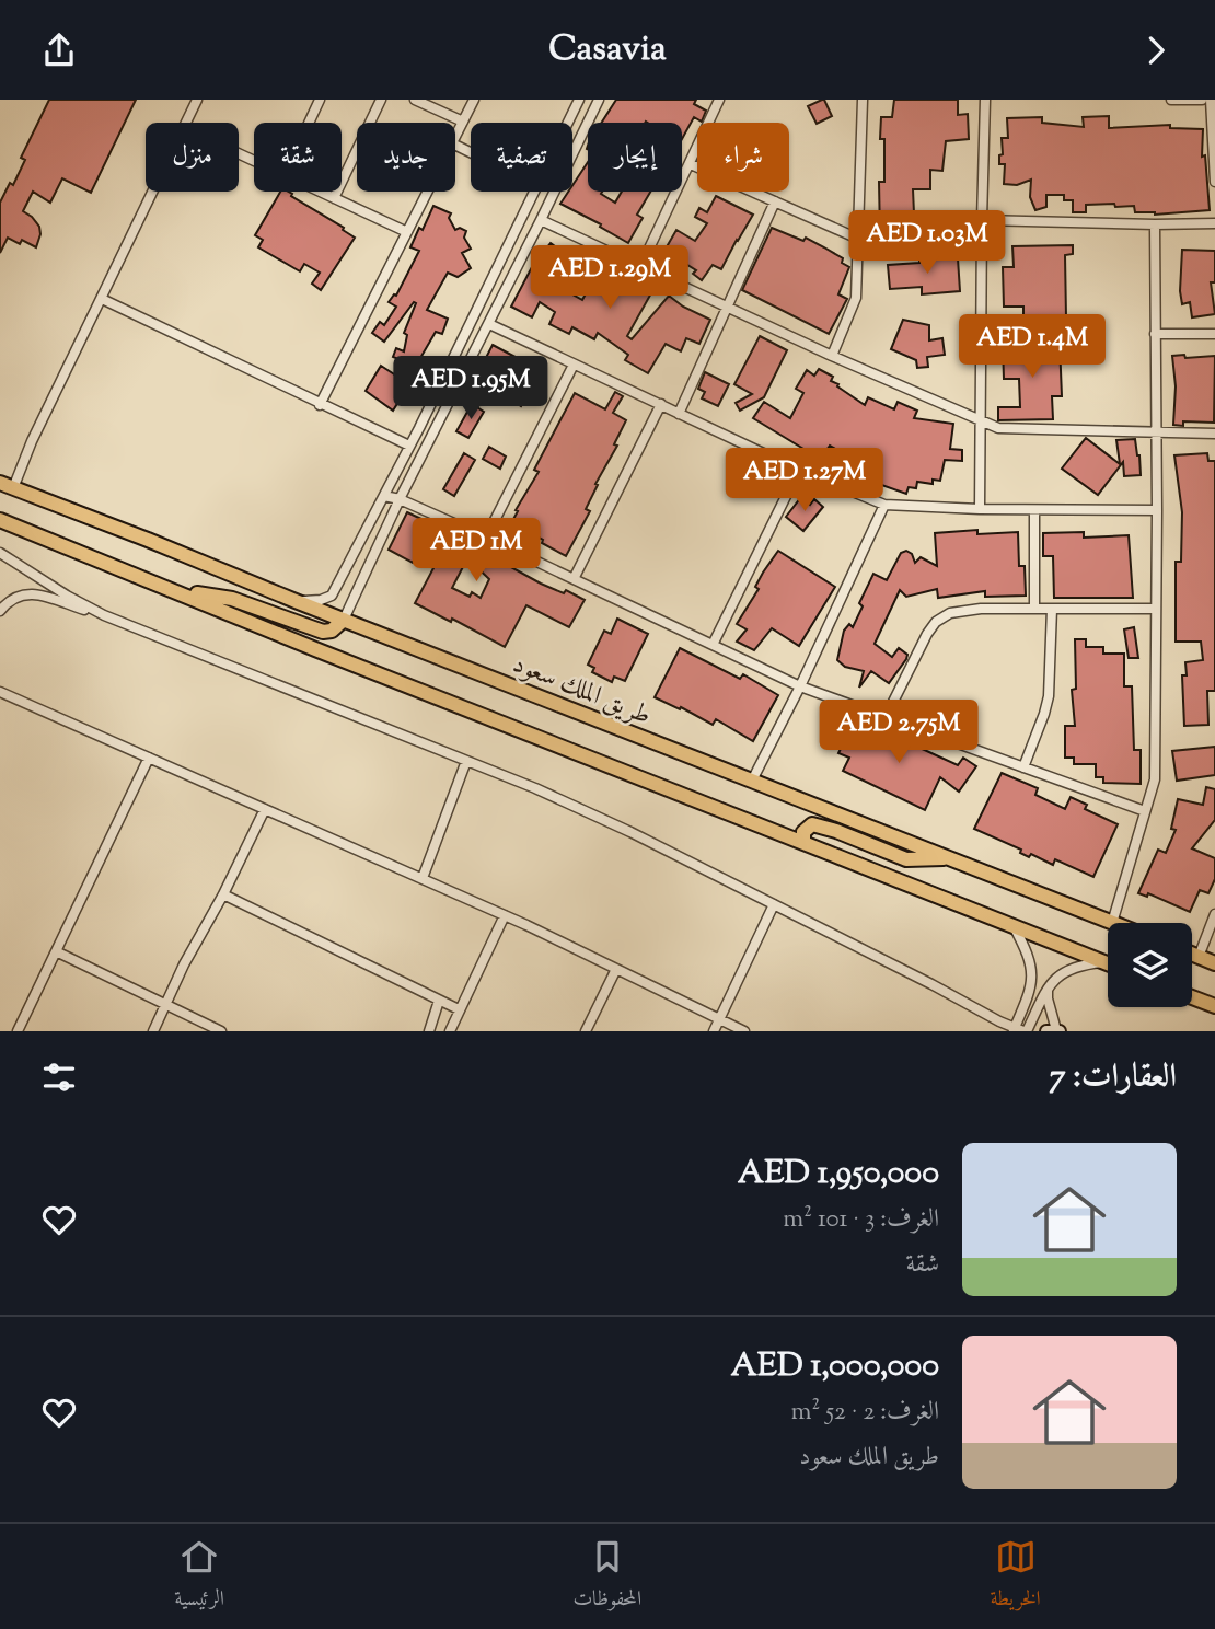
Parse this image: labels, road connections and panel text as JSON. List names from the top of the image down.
{
  "streets": {
    "main road": ["طريق الملك سعود"]
  },
  "page": {
    "header": "Casavia",
    "chip": [
      "شراء",
      "إيجار",
      "تصفية",
      "جديد",
      "شقة",
      "منزل"
    ],
    "price": [
      "AED 1.03M",
      "AED 1.29M",
      "AED 1.4M",
      "AED 1.95M",
      "AED 1.27M",
      "AED 1M",
      "AED 2.75M"
    ],
    "heading": "العقارات: 7",
    "list": [
      {
        "name": "AED 1,950,000",
        "note": "الغرف: 3 · 101 m² · شقة"
      },
      {
        "name": "AED 1,000,000",
        "note": "الغرف: 2 · 52 m² · طريق الملك سعود"
      }
    ],
    "tabs": ["الخريطة", "المحفوظات", "الرئيسية"]
  }
}
